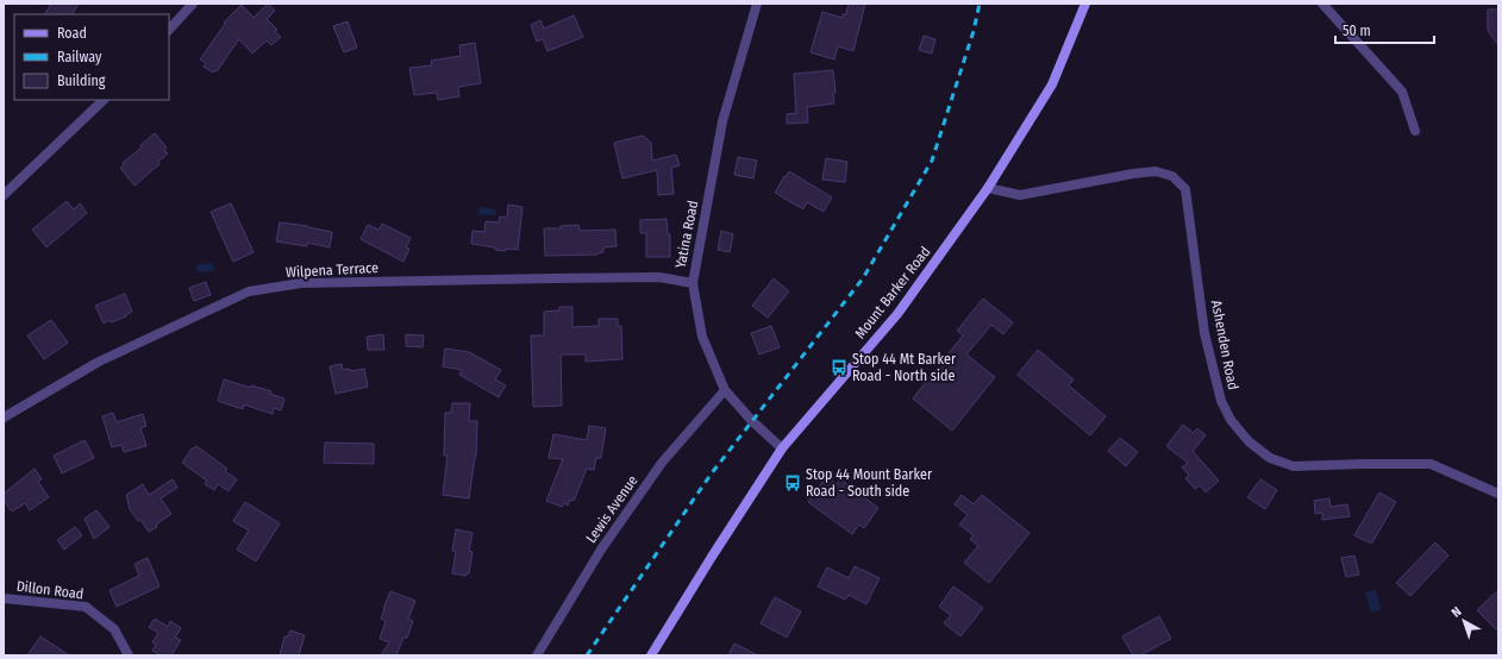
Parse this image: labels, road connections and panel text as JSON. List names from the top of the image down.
{
  "streets": {
    "main road": ["Mount Barker Road"],
    "street": [
      "Yatina Road",
      "Wilpena Terrace",
      "Ashenden Road",
      "Lewis Avenue",
      "Dillon Road"
    ]
  },
  "crossings": [
    ["Yatina Road", "Wilpena Terrace"],
    ["Yatina Road", "Mount Barker Road"],
    ["Yatina Road", "Lewis Avenue"],
    ["Mount Barker Road", "Ashenden Road"]
  ],
  "places": {
    "bus stop": ["Stop 44 Mt Barker Road - North side", "Stop 44 Mount Barker Road - South side"]
  },
  "legend": ["Road", "Railway", "Building"],
  "scale_bar": "50 m",
  "north": "top left"
}
